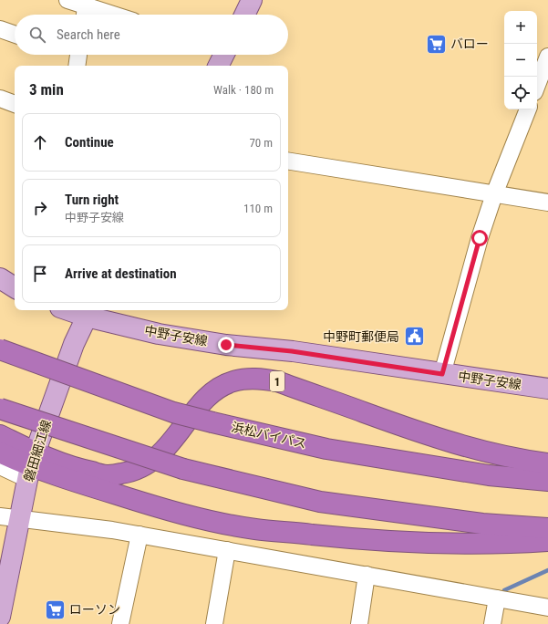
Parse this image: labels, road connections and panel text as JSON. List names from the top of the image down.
{
  "streets": {
    "highway": ["1", "浜松バイパス"],
    "main road": ["中野子安線", "磐田細江線"]
  },
  "crossings": [
    ["中野子安線", "磐田細江線"],
    ["1", "磐田細江線"]
  ],
  "places": {
    "supermarket": ["バロー", "ローソン"],
    "public building": ["中野町郵便局"]
  },
  "page": {
    "map_buttons": ["+", "−"],
    "search": "Search here",
    "heading": ["3 min", "Walk · 180 m"],
    "list": [
      ["Continue", "70 m"],
      ["Turn right", "中野子安線", "110 m"],
      "Arrive at destination"
    ]
  }
}
